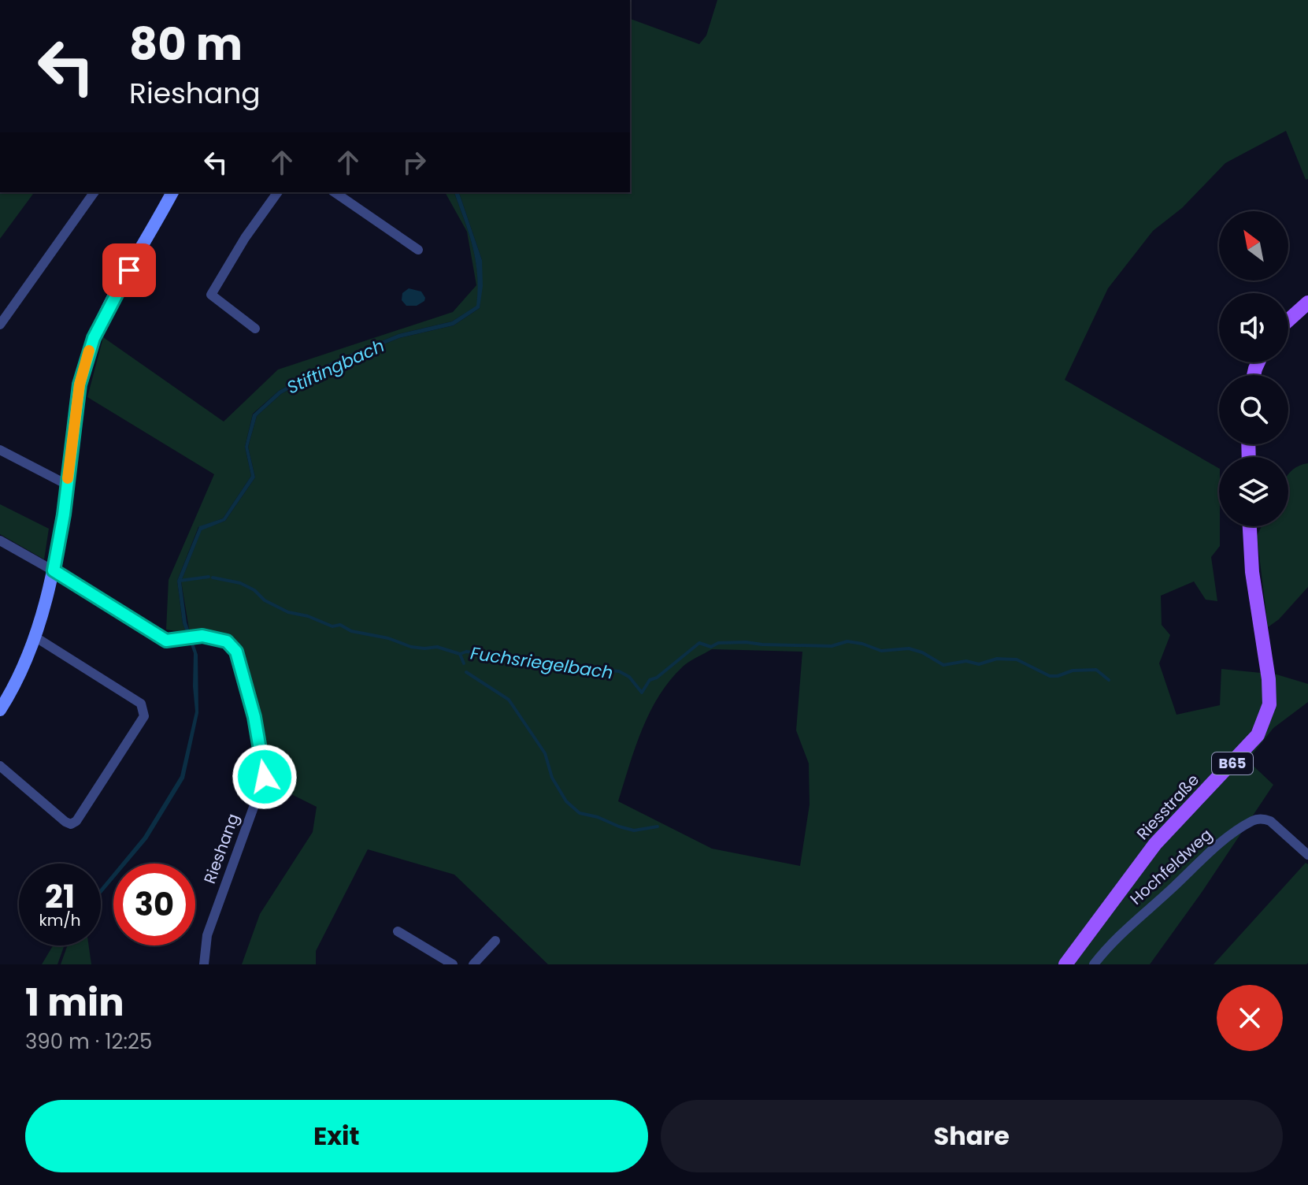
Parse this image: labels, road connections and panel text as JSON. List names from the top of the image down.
{
  "streets": {
    "main road": ["B65", "Riesstraße"],
    "street": ["Rieshang", "Hochfeldweg"]
  },
  "water": ["Stiftingbach", "Fuchsriegelbach"],
  "north": "top left",
  "page": {
    "turn": ["80 m", "Rieshang"],
    "speed": "21 km/h",
    "limit": "30",
    "heading": ["1 min", "390 m · 12:25"],
    "buttons": ["Exit", "Share"]
  }
}
